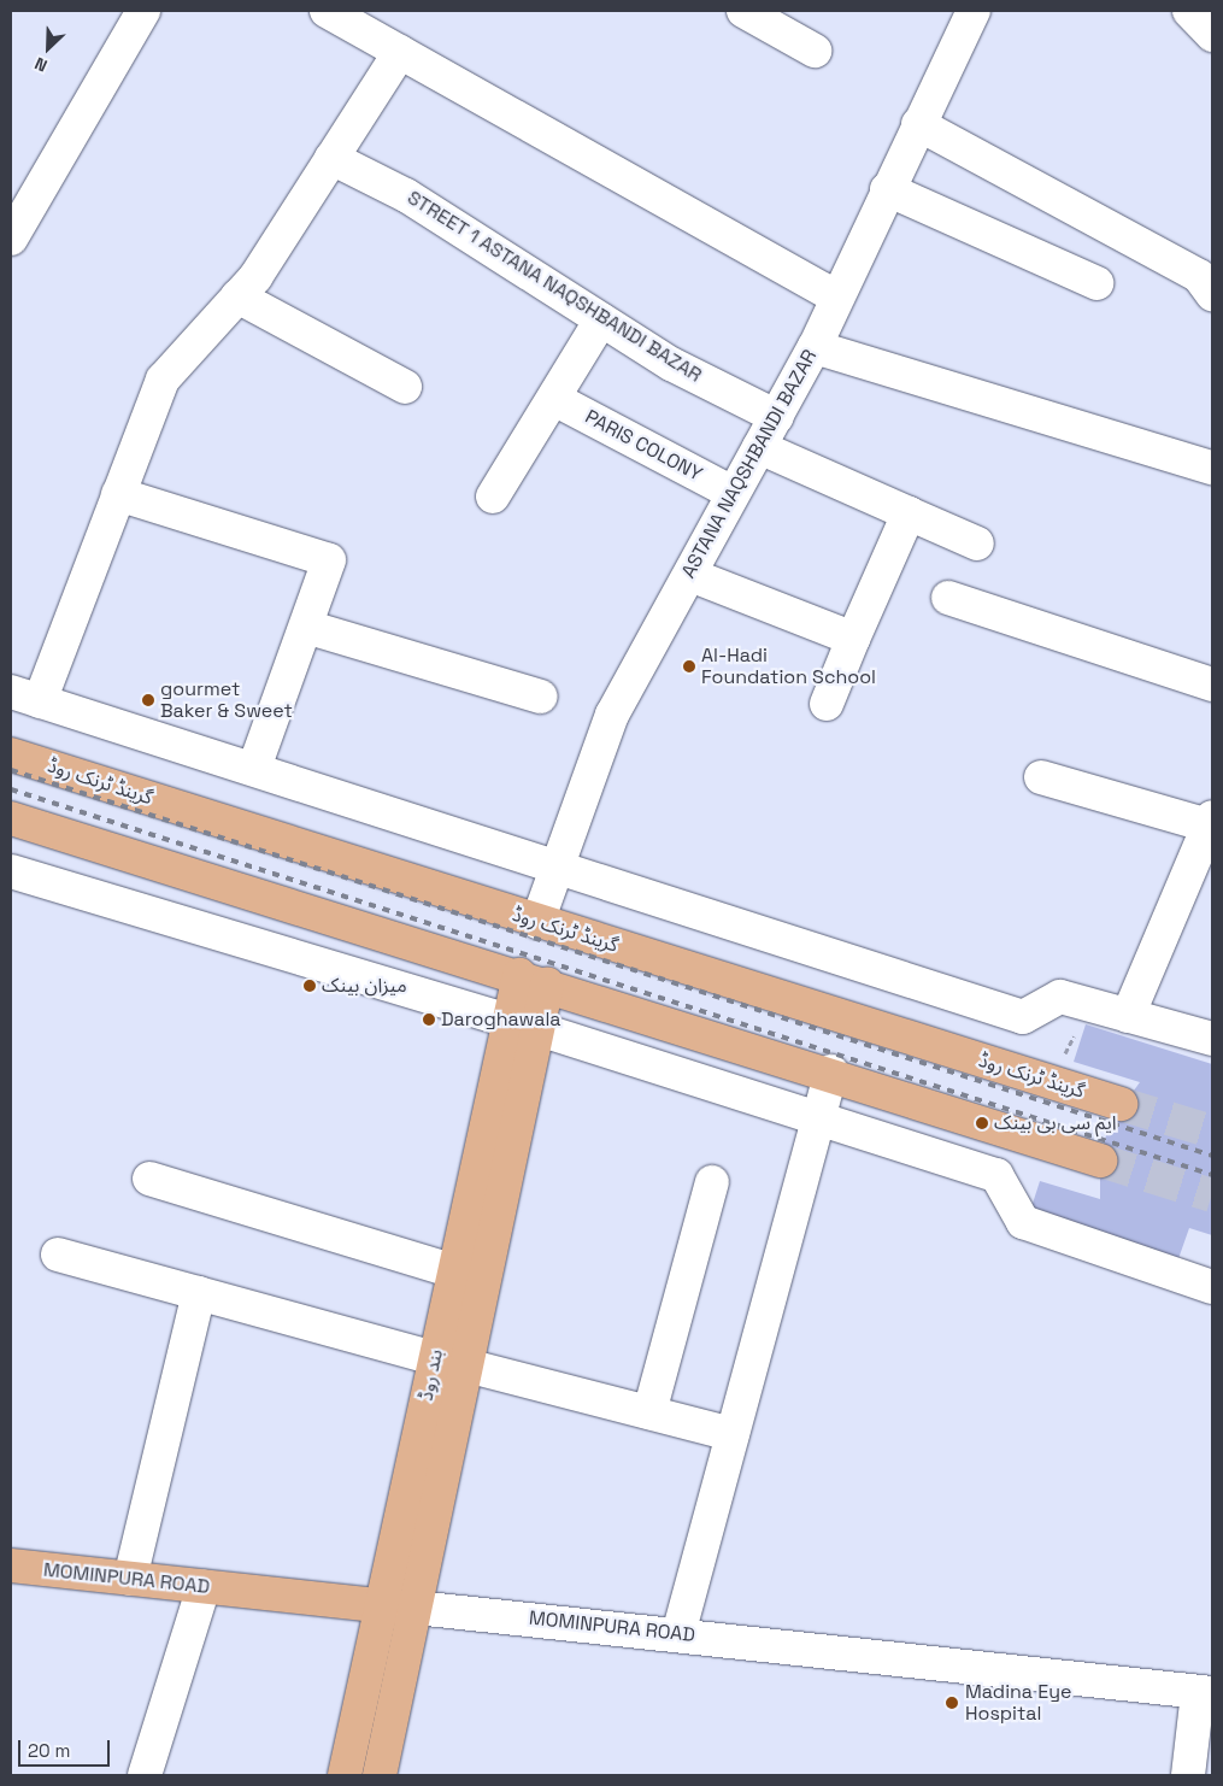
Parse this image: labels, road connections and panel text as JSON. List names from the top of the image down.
{
  "streets": {
    "main road": ["گرینڈ ٹرنک روڈ", "بند روڈ", "MOMINPURA ROAD"],
    "street": ["STREET 1 ASTANA NAQSHBANDI BAZAR", "PARIS COLONY", "ASTANA NAQSHBANDI BAZAR"]
  },
  "crossings": [
    ["STREET 1 ASTANA NAQSHBANDI BAZAR", "ASTANA NAQSHBANDI BAZAR"],
    ["PARIS COLONY", "ASTANA NAQSHBANDI BAZAR"],
    ["ASTANA NAQSHBANDI BAZAR", "گرینڈ ٹرنک روڈ"],
    ["بند روڈ", "MOMINPURA ROAD"]
  ],
  "places": [
    "Al-Hadi Foundation School",
    "gourmet Baker & Sweet",
    "میزان بینک",
    "Daroghawala",
    "ایم سی بی بینک",
    "Madina Eye Hospital"
  ],
  "scale_bar": "20 m",
  "north": "bottom left"
}
